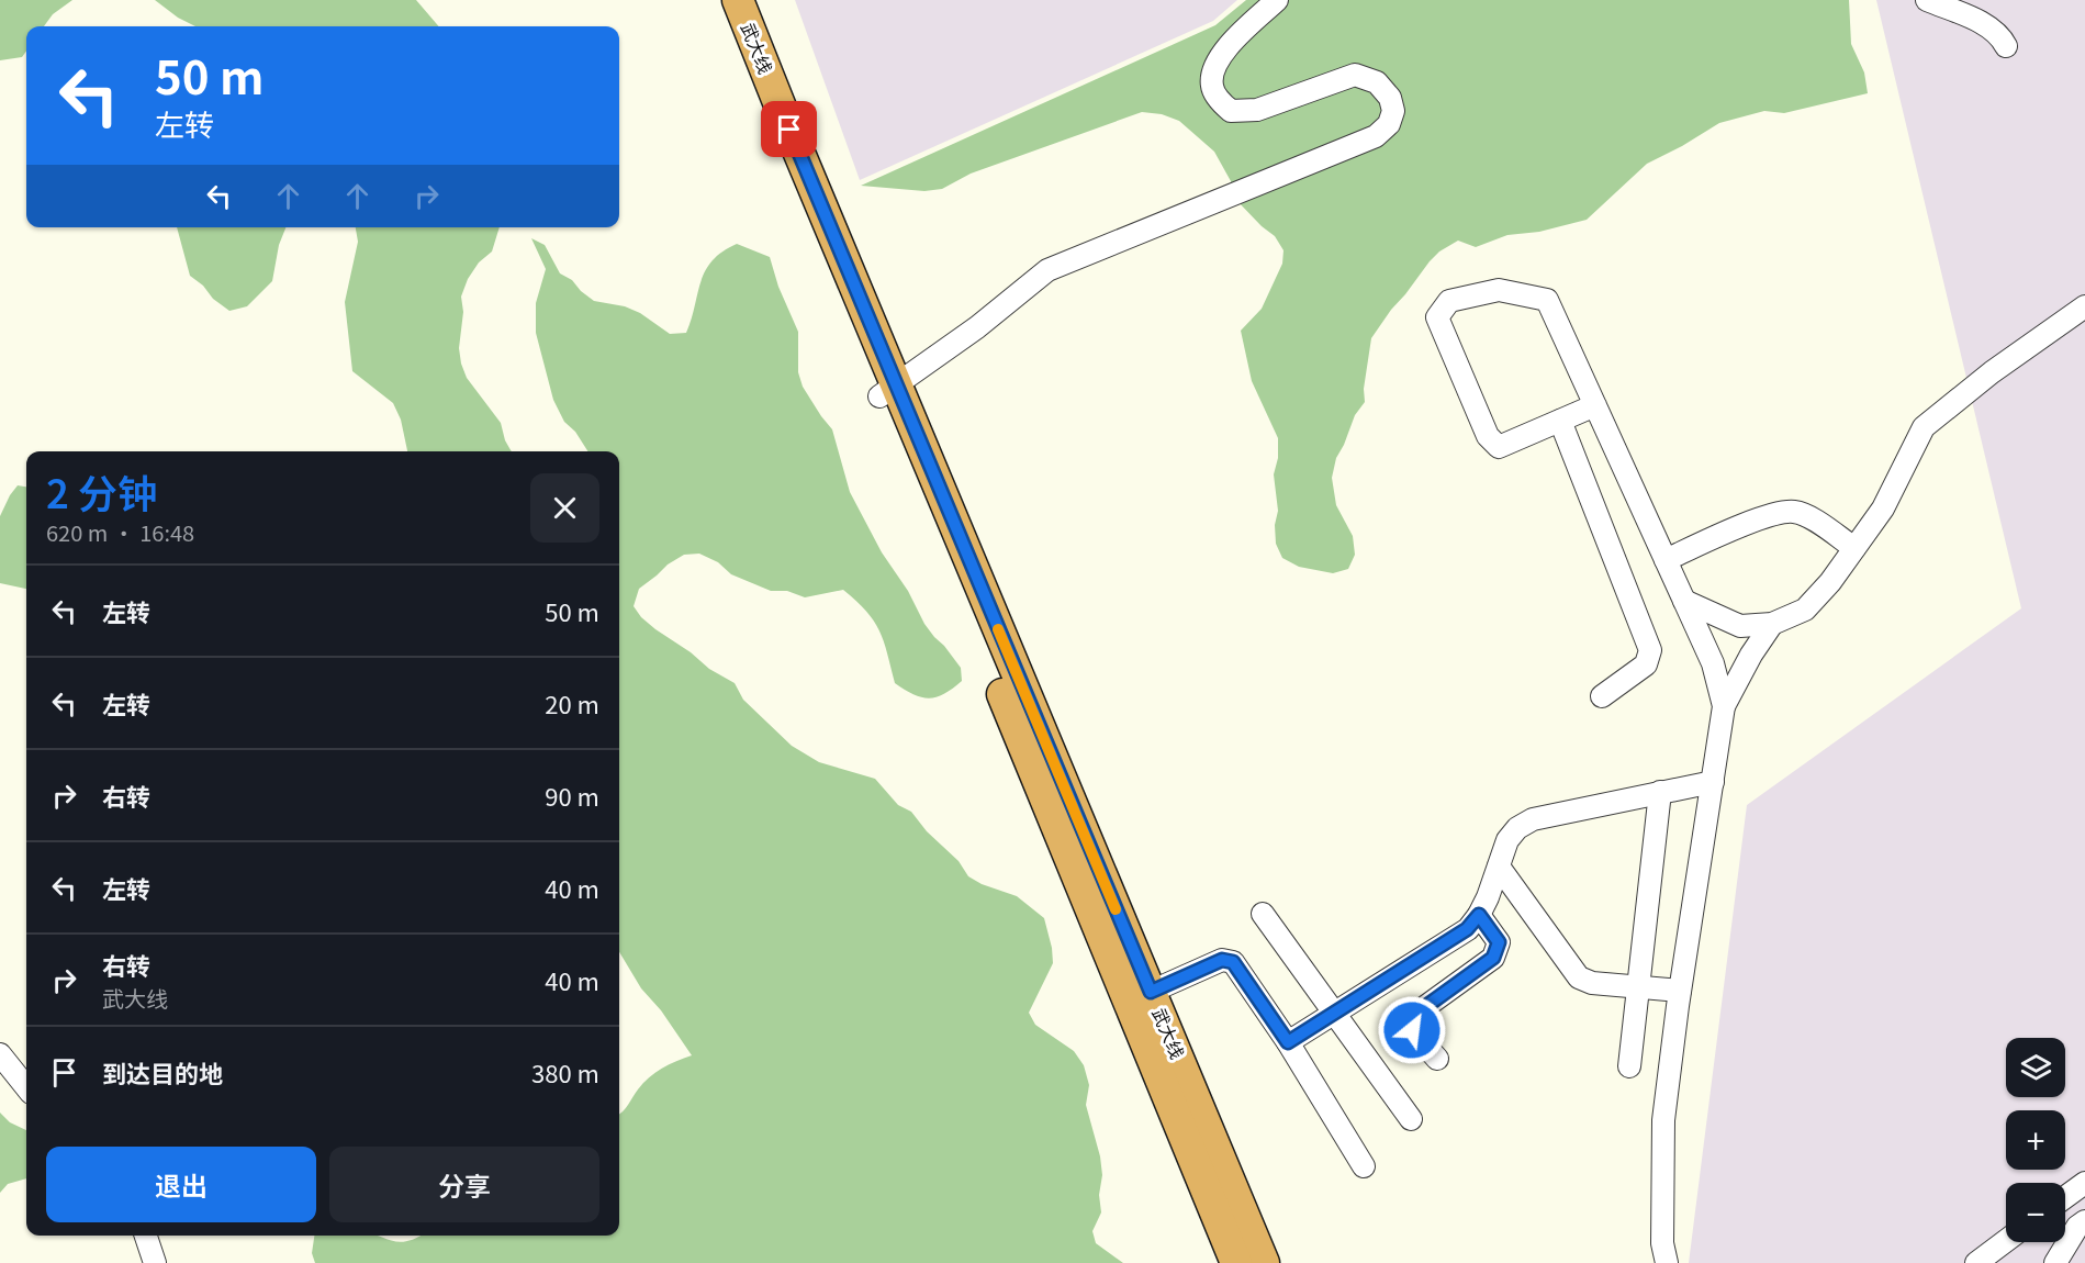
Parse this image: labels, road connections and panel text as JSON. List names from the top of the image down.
{
  "streets": {
    "highway": ["武大线"]
  },
  "page": {
    "turn": ["50 m", "左转"],
    "heading": ["2 分钟", "620 m · 16:48"],
    "list": [
      {
        "name": "左转",
        "value": "50 m"
      },
      {
        "name": "左转",
        "value": "20 m"
      },
      {
        "name": "右转",
        "value": "90 m"
      },
      {
        "name": "左转",
        "value": "40 m"
      },
      {
        "name": "右转",
        "note": "武大线",
        "value": "40 m"
      },
      {
        "name": "到达目的地",
        "value": "380 m"
      }
    ],
    "map_buttons": ["+", "−"],
    "buttons": ["退出", "分享"]
  }
}
